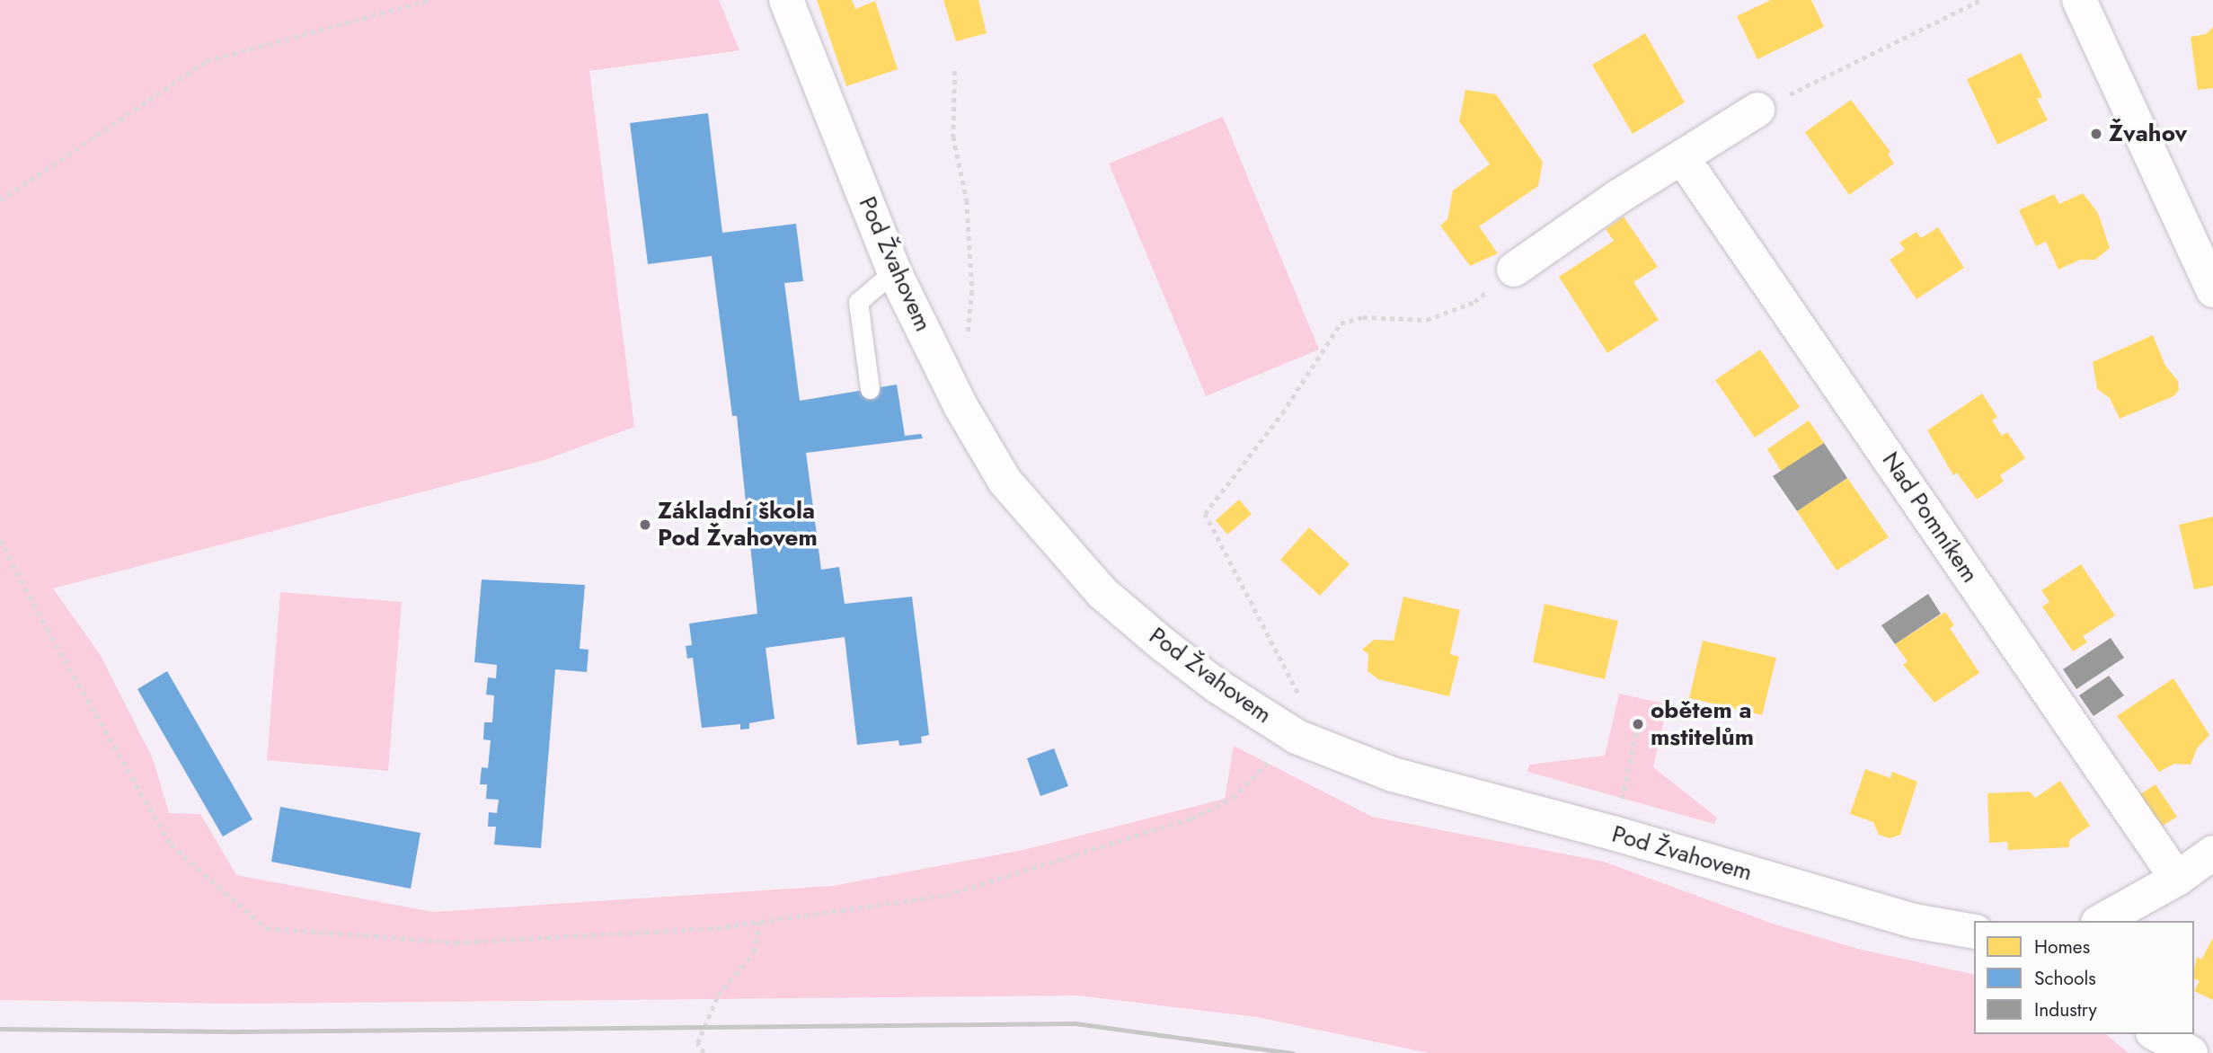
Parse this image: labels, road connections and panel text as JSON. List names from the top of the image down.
{
  "streets": {
    "street": ["Pod Žvahovem", "Nad Pomníkem"]
  },
  "places": ["Žvahov", "Základní škola Pod Žvahovem", "obětem a mstitelům"],
  "legend": ["Homes", "Schools", "Industry"]
}
